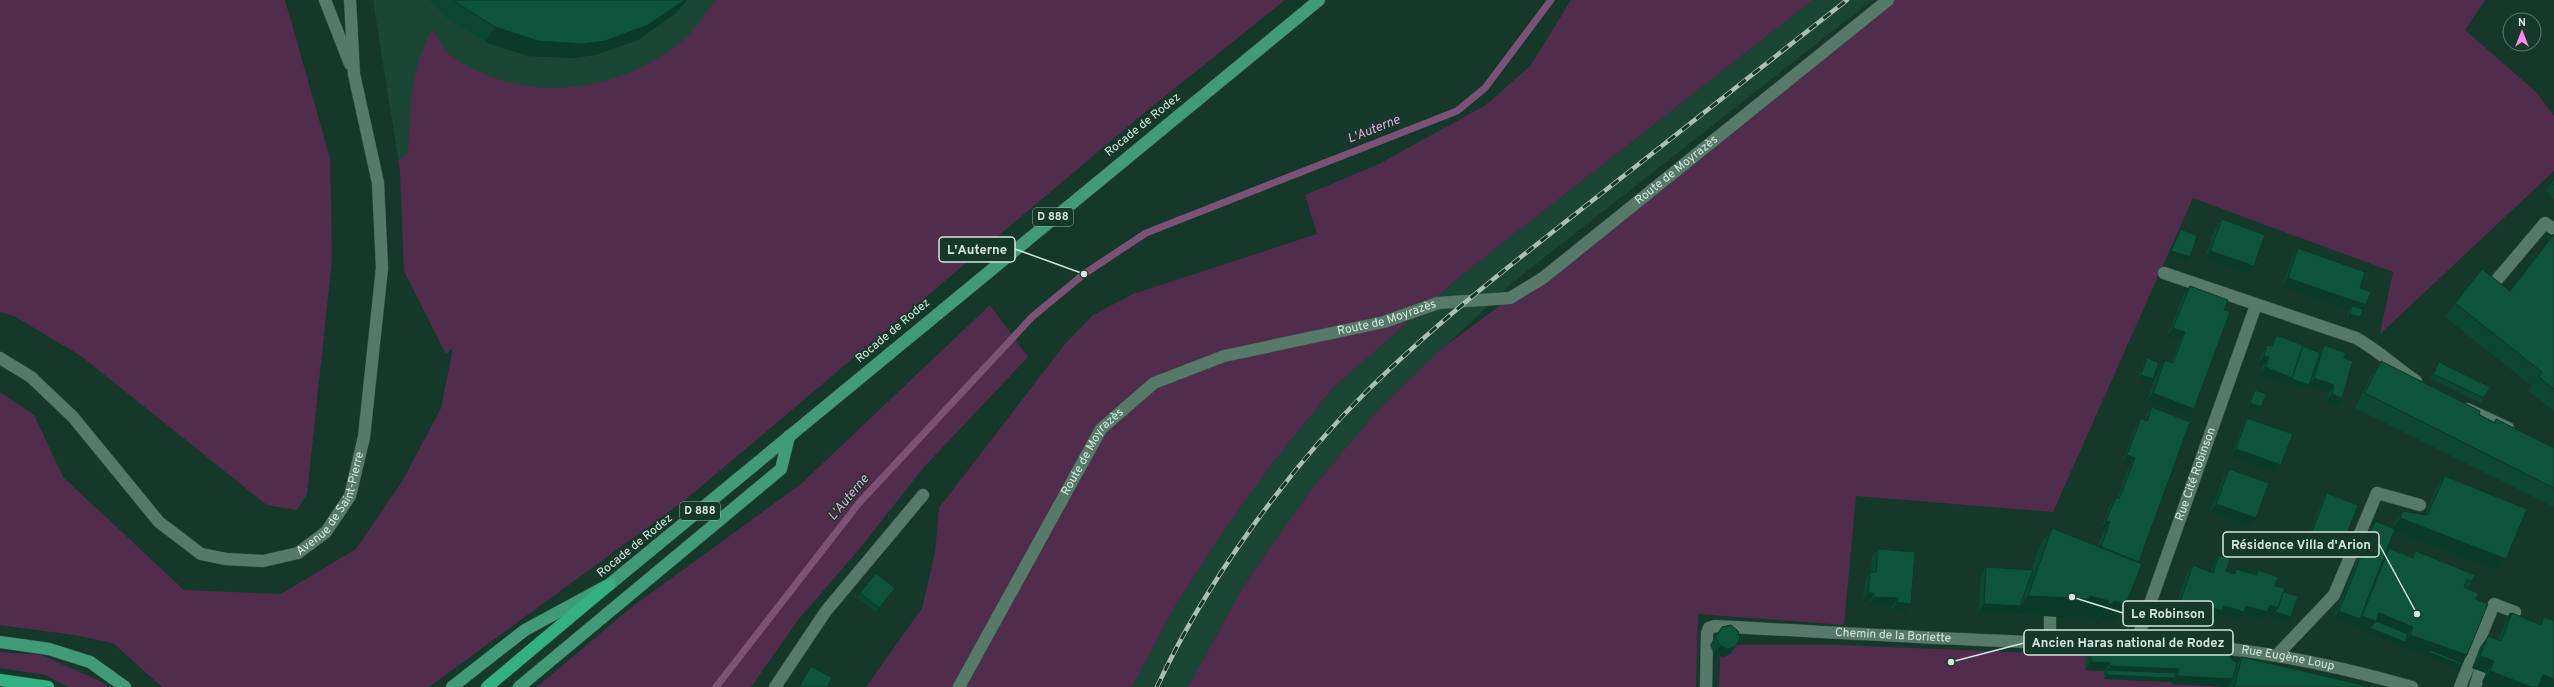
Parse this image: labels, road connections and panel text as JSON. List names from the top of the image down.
{
  "streets": {
    "highway": ["Rocade de Rodez", "D 888"],
    "street": [
      "Route de Moyrazès",
      "Rue Cité Robinson",
      "Avenue de Saint-Pierre",
      "Chemin de la Boriette",
      "Rue Eugène Loup"
    ]
  },
  "crossings": [
    ["Rue Cité Robinson", "Chemin de la Boriette"],
    ["Rue Cité Robinson", "Rue Eugène Loup"],
    ["Chemin de la Boriette", "Rue Eugène Loup"]
  ],
  "water": ["L'Auterne"],
  "places": [
    "L'Auterne",
    "Le Robinson",
    "Résidence Villa d'Arion",
    "Ancien Haras national de Rodez"
  ],
  "north": "top"
}
